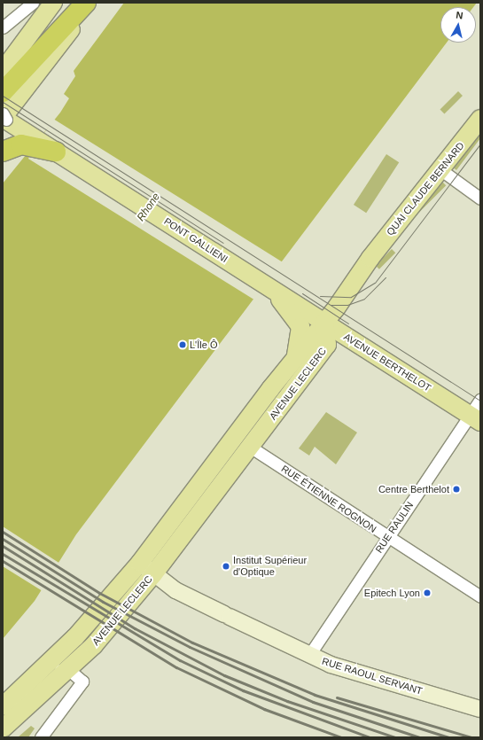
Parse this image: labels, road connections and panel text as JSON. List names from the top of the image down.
{
  "streets": {
    "main road": [
      "QUAI CLAUDE BERNARD",
      "PONT GALLIENI",
      "AVENUE BERTHELOT",
      "AVENUE LECLERC"
    ],
    "street": ["RUE ÉTIENNE ROGNON", "RUE RAULIN", "RUE RAOUL SERVANT"]
  },
  "crossings": [
    ["QUAI CLAUDE BERNARD", "PONT GALLIENI"],
    ["QUAI CLAUDE BERNARD", "AVENUE BERTHELOT"],
    ["QUAI CLAUDE BERNARD", "AVENUE LECLERC"],
    ["PONT GALLIENI", "AVENUE BERTHELOT"],
    ["AVENUE BERTHELOT", "AVENUE LECLERC"],
    ["AVENUE BERTHELOT", "RUE RAULIN"],
    ["AVENUE LECLERC", "RUE ÉTIENNE ROGNON"],
    ["AVENUE LECLERC", "RUE RAOUL SERVANT"],
    ["RUE ÉTIENNE ROGNON", "RUE RAULIN"],
    ["RUE RAULIN", "RUE RAOUL SERVANT"]
  ],
  "water": ["Rhone"],
  "places": [
    "L'Île Ô",
    "Centre Berthelot",
    "Institut Supérieur d'Optique",
    "Epitech Lyon"
  ],
  "north": "top"
}
